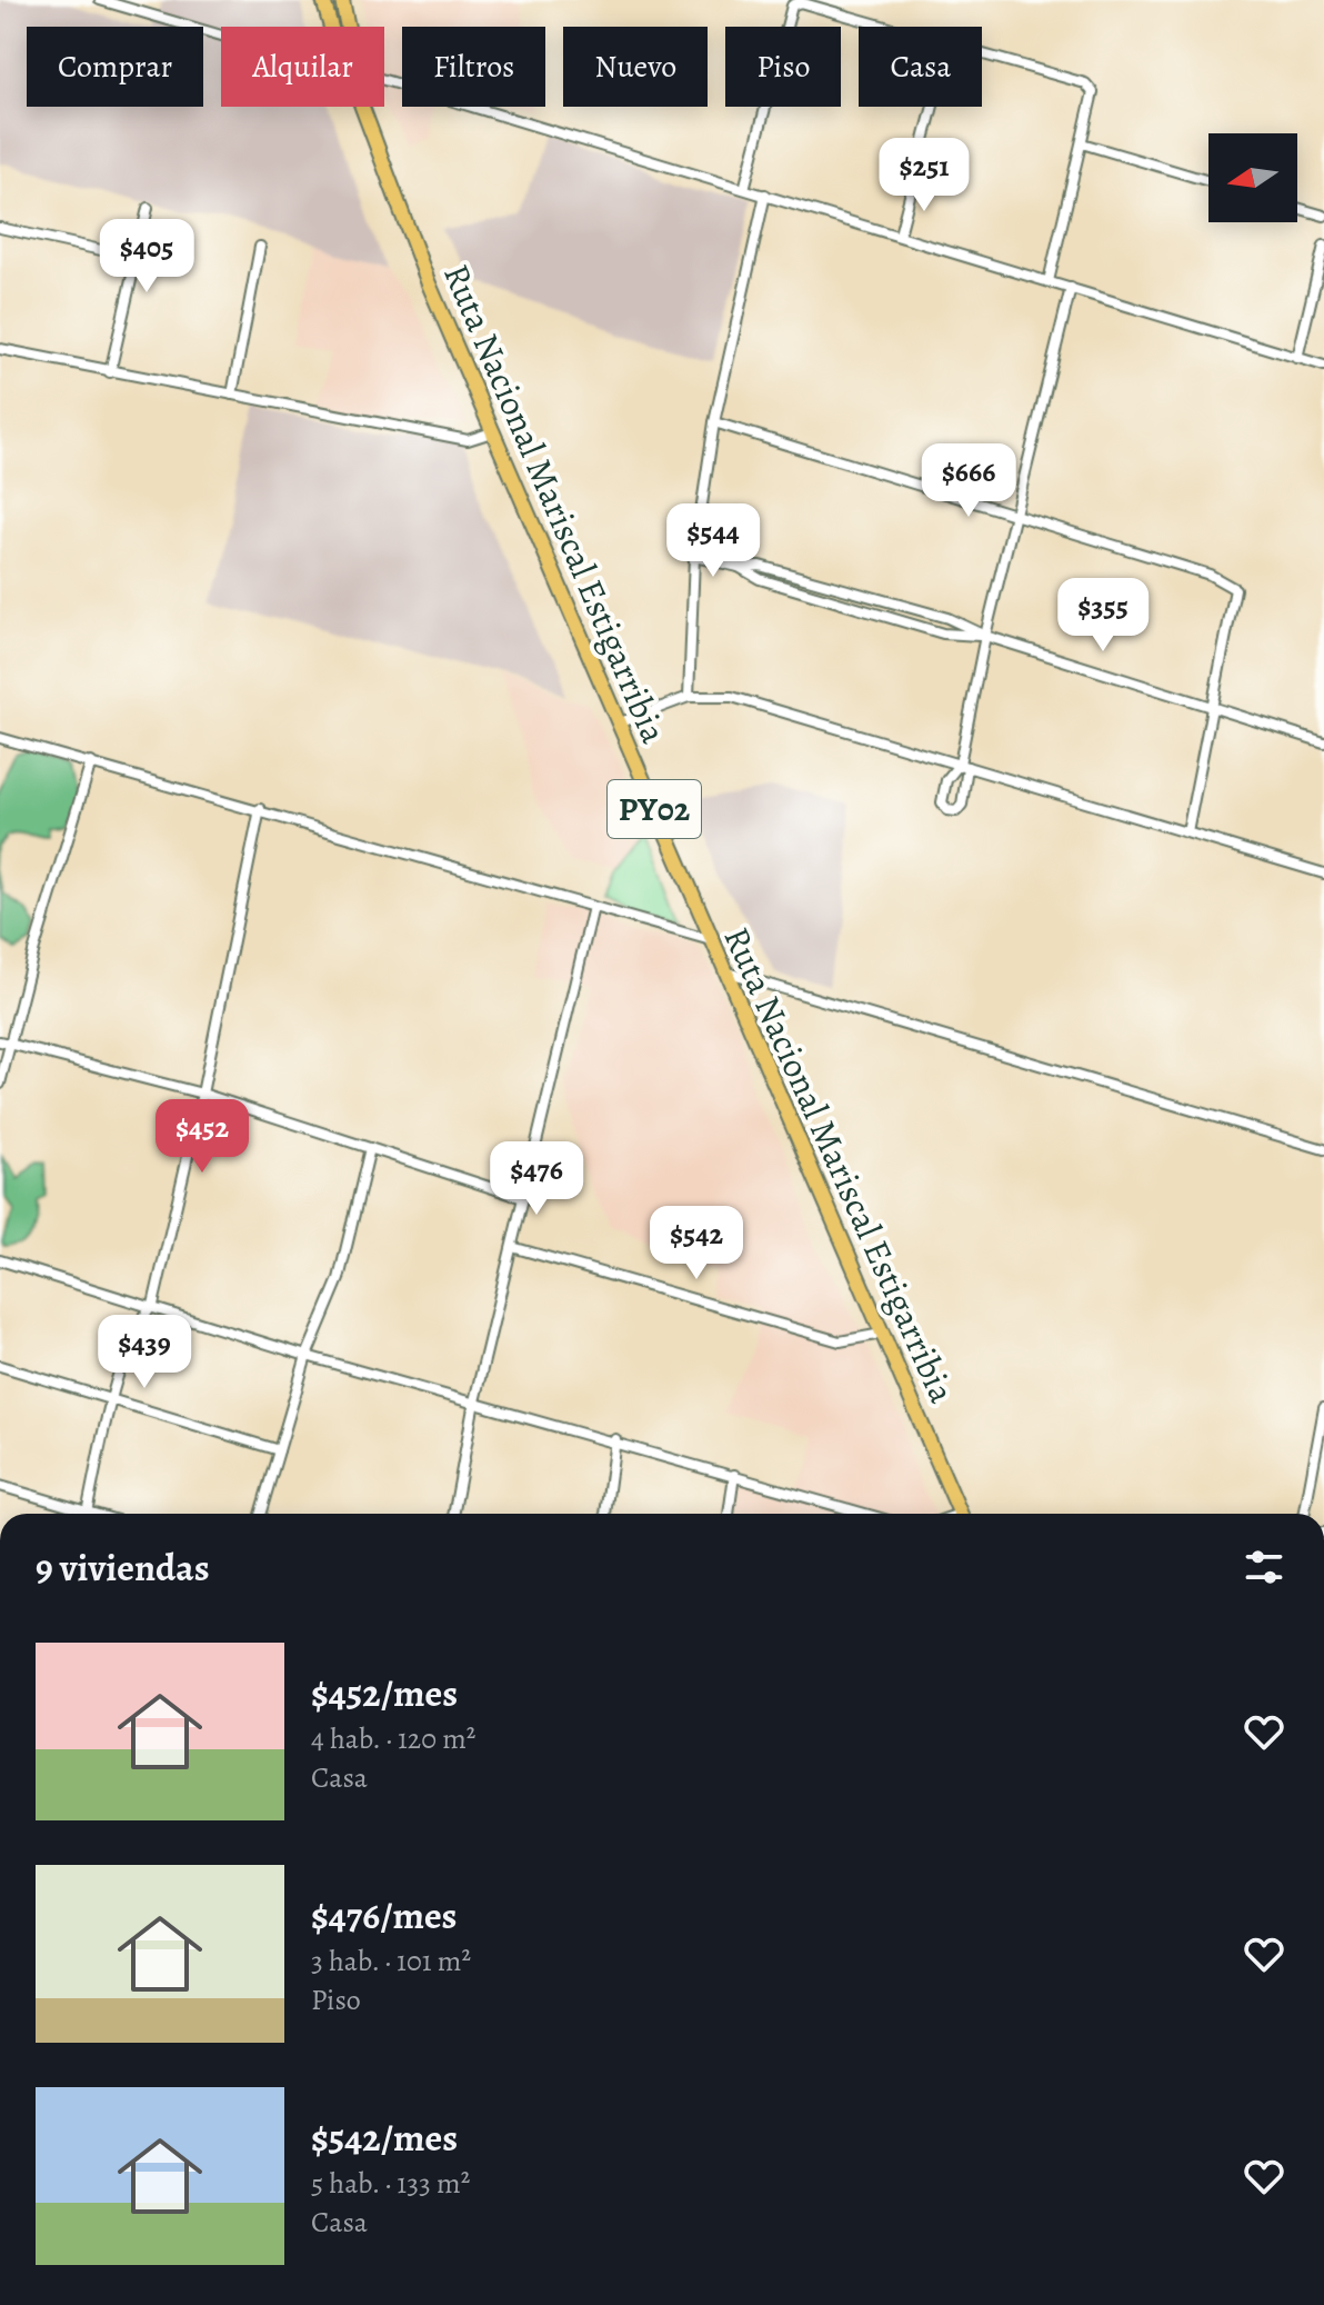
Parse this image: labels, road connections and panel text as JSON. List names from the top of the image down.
{
  "streets": {
    "main road": ["Ruta Nacional Mariscal Estigarribia", "PY02"]
  },
  "north": "left",
  "page": {
    "chip": [
      "Comprar",
      "Alquilar",
      "Filtros",
      "Nuevo",
      "Piso",
      "Casa"
    ],
    "price": [
      "$251",
      "$405",
      "$666",
      "$544",
      "$355",
      "$452",
      "$476",
      "$542",
      "$439"
    ],
    "heading": "9 viviendas",
    "list": [
      {
        "name": "$452/mes",
        "note": "4 hab. · 120 m² · Casa"
      },
      {
        "name": "$476/mes",
        "note": "3 hab. · 101 m² · Piso"
      },
      {
        "name": "$542/mes",
        "note": "5 hab. · 133 m² · Casa"
      }
    ]
  }
}
